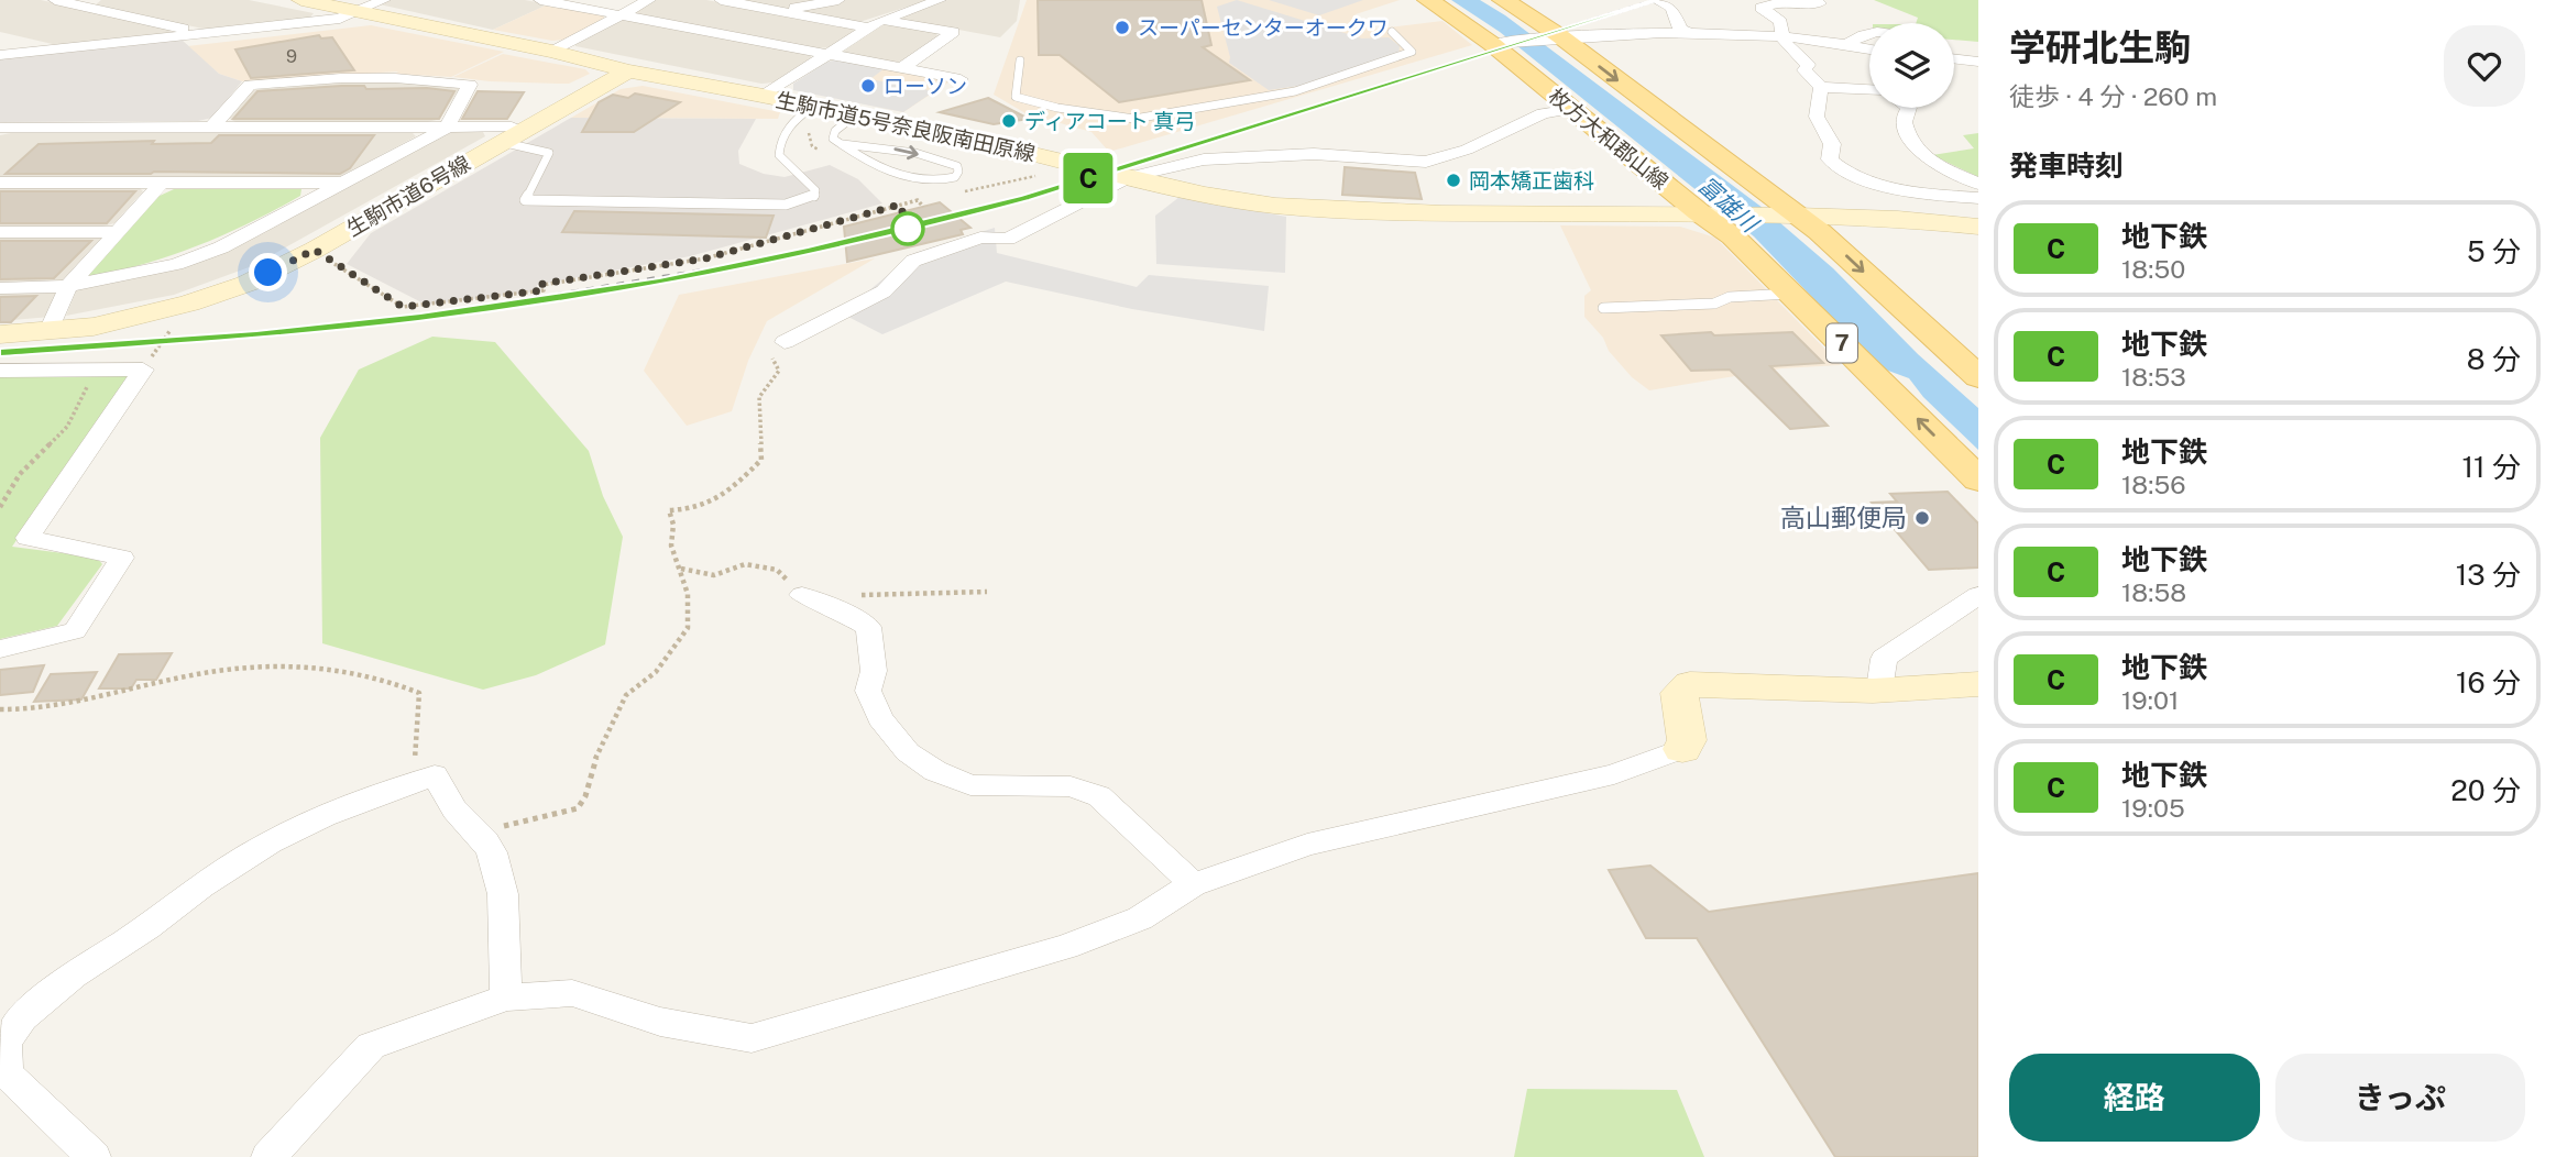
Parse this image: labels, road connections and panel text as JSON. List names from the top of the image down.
{
  "streets": {
    "main road": ["枚方大和郡山線", "7"],
    "street": ["生駒市道5号奈良阪南田原線", "生駒市道6号線"]
  },
  "crossings": [
    ["生駒市道5号奈良阪南田原線", "枚方大和郡山線"],
    ["生駒市道5号奈良阪南田原線", "生駒市道6号線"]
  ],
  "water": ["富雄川"],
  "places": [
    "スーパーセンターオークワ",
    "ローソン",
    "ディアコート 真弓",
    "岡本矯正歯科",
    "高山郵便局"
  ],
  "lines": ["metro line C"],
  "house_numbers": ["9"],
  "page": {
    "on_map": "C",
    "heading": [
      ["学研北生駒", "徒歩 · 4 分 · 260 m"],
      "発車時刻"
    ],
    "list": [
      {
        "mark": "C",
        "name": "地下鉄",
        "note": "18:50",
        "value": "5 分"
      },
      {
        "mark": "C",
        "name": "地下鉄",
        "note": "18:53",
        "value": "8 分"
      },
      {
        "mark": "C",
        "name": "地下鉄",
        "note": "18:56",
        "value": "11 分"
      },
      {
        "mark": "C",
        "name": "地下鉄",
        "note": "18:58",
        "value": "13 分"
      },
      {
        "mark": "C",
        "name": "地下鉄",
        "note": "19:01",
        "value": "16 分"
      },
      {
        "mark": "C",
        "name": "地下鉄",
        "note": "19:05",
        "value": "20 分"
      }
    ],
    "buttons": ["経路", "きっぷ"]
  }
}
